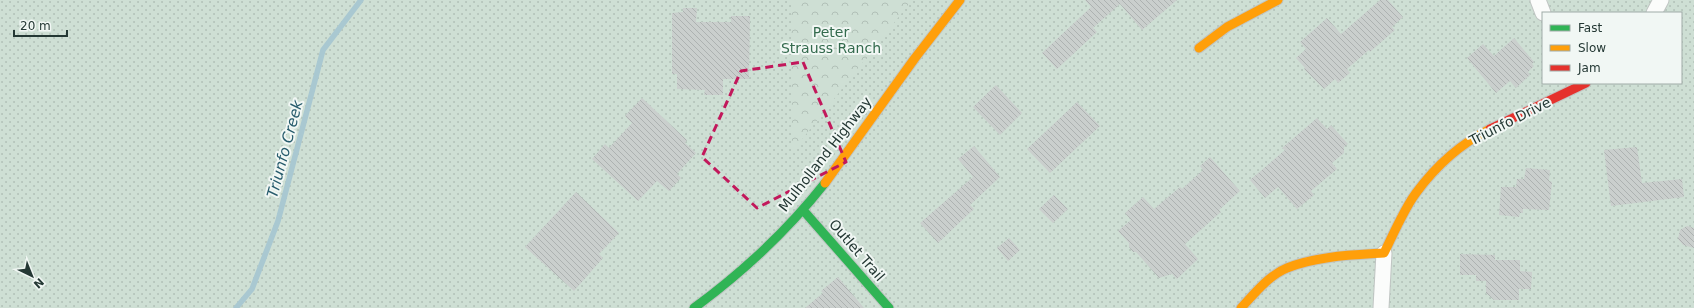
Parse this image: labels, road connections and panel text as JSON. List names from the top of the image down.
{
  "streets": {
    "street": ["Triunfo Drive", "Mulholland Highway", "Outlet Trail"]
  },
  "crossings": [
    ["Mulholland Highway", "Outlet Trail"]
  ],
  "water": ["Triunfo Creek"],
  "parks": ["Peter Strauss Ranch"],
  "legend": ["Fast", "Slow", "Jam"],
  "scale_bar": "20 m",
  "north": "bottom right"
}
